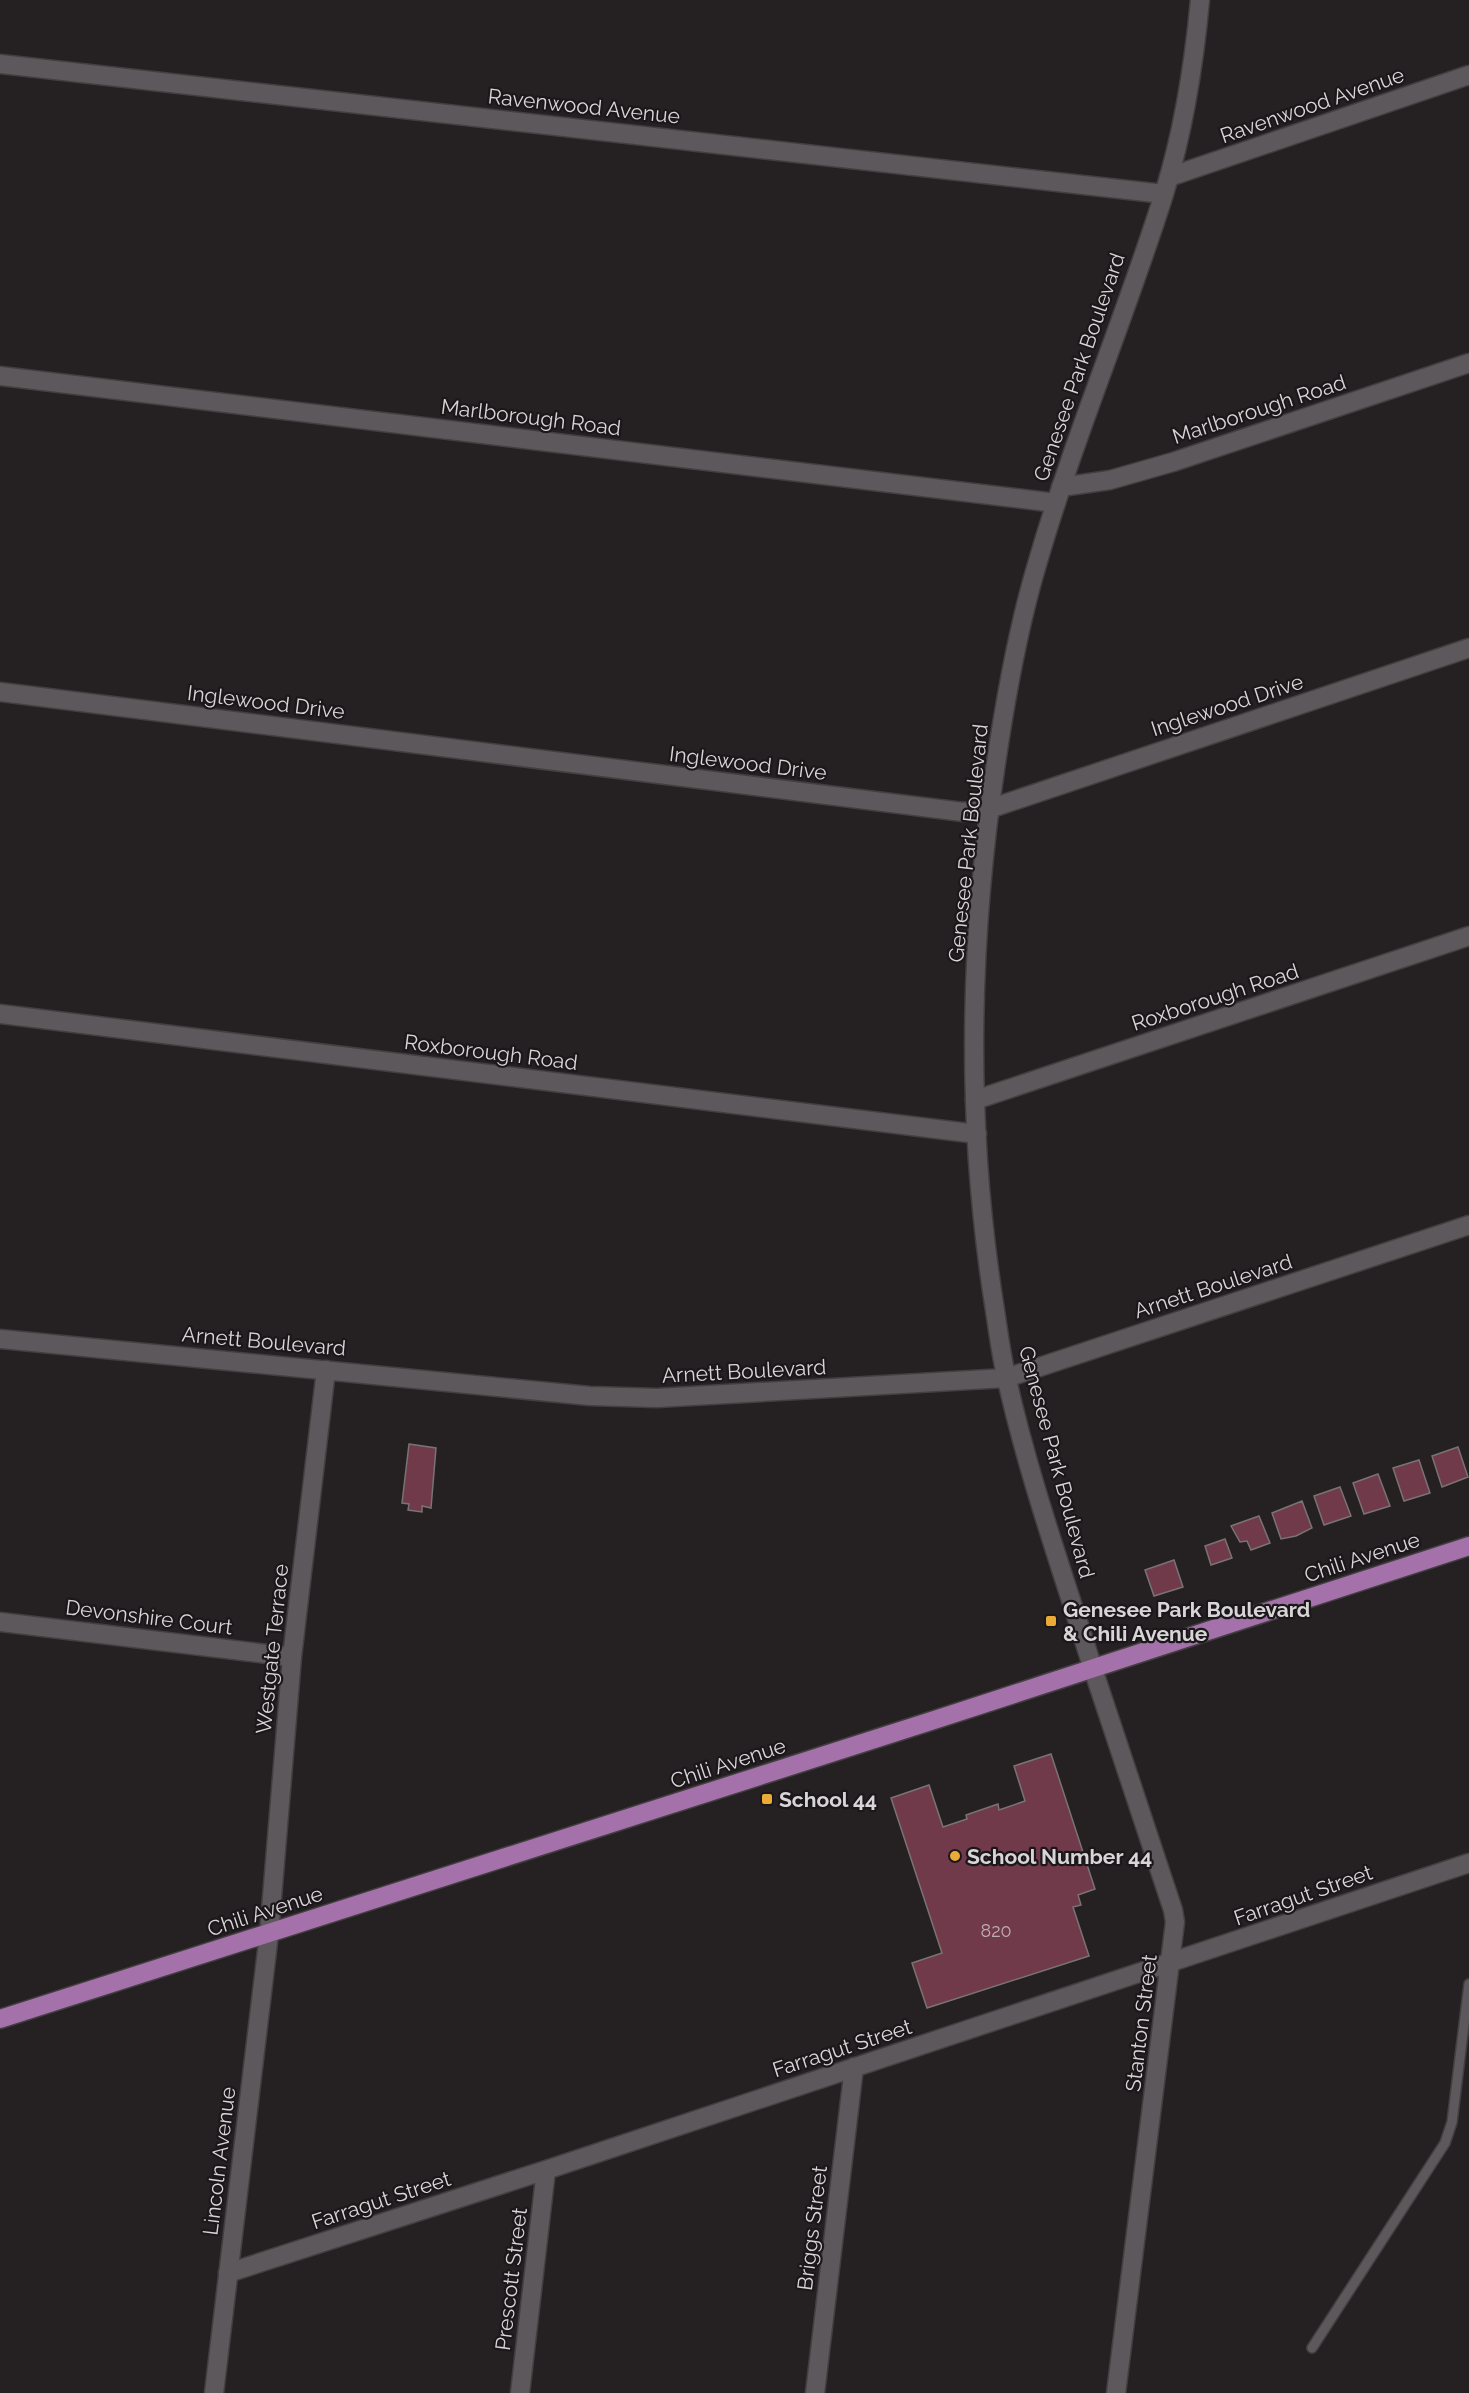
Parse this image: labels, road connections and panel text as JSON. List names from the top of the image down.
{
  "streets": {
    "main road": ["Chili Avenue"],
    "street": [
      "Ravenwood Avenue",
      "Genesee Park Boulevard",
      "Marlborough Road",
      "Inglewood Drive",
      "Roxborough Road",
      "Arnett Boulevard",
      "Devonshire Court",
      "Westgate Terrace",
      "Farragut Street",
      "Stanton Street",
      "Lincoln Avenue",
      "Briggs Street",
      "Prescott Street"
    ]
  },
  "crossings": [
    ["Ravenwood Avenue", "Genesee Park Boulevard"],
    ["Genesee Park Boulevard", "Marlborough Road"],
    ["Genesee Park Boulevard", "Inglewood Drive"],
    ["Genesee Park Boulevard", "Roxborough Road"],
    ["Genesee Park Boulevard", "Arnett Boulevard"],
    ["Genesee Park Boulevard", "Chili Avenue"],
    ["Genesee Park Boulevard", "Stanton Street"],
    ["Arnett Boulevard", "Westgate Terrace"],
    ["Chili Avenue", "Westgate Terrace"],
    ["Chili Avenue", "Stanton Street"],
    ["Chili Avenue", "Lincoln Avenue"],
    ["Devonshire Court", "Westgate Terrace"],
    ["Westgate Terrace", "Lincoln Avenue"],
    ["Farragut Street", "Stanton Street"],
    ["Farragut Street", "Lincoln Avenue"],
    ["Farragut Street", "Briggs Street"],
    ["Farragut Street", "Prescott Street"]
  ],
  "places": {
    "transit": ["Genesee Park Boulevard & Chili Avenue", "School 44"],
    "other": ["School Number 44"]
  },
  "house_numbers": ["820"]
}
